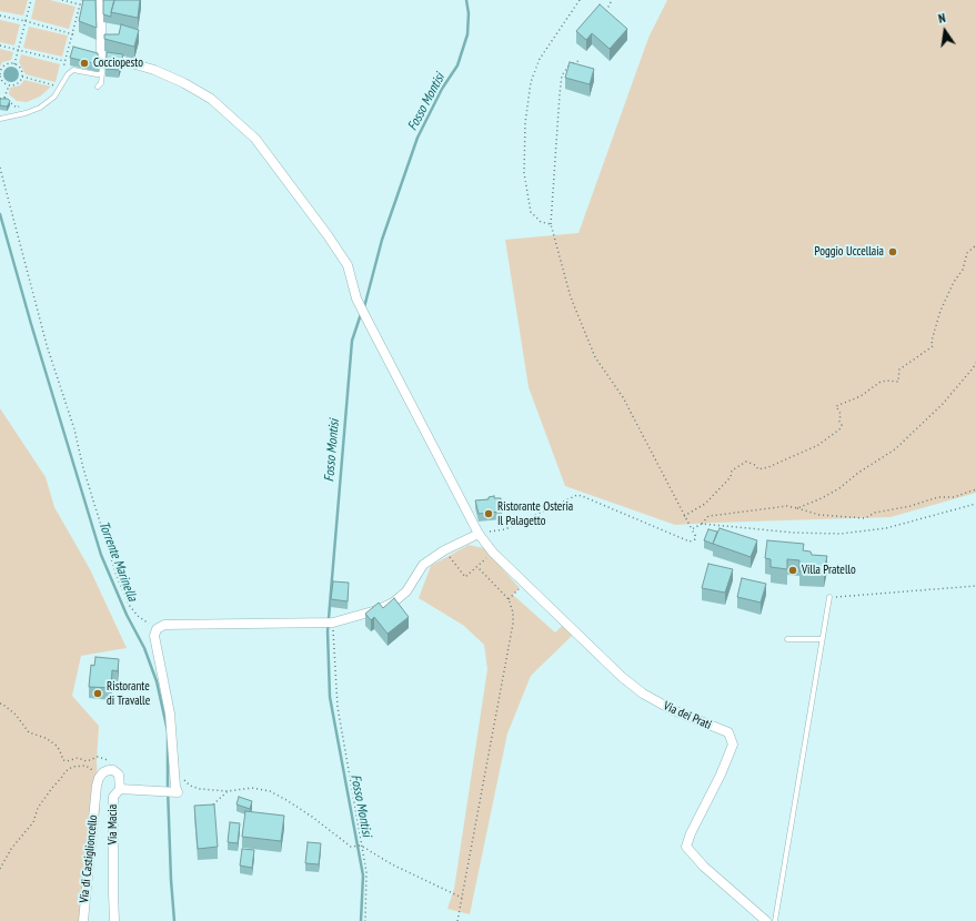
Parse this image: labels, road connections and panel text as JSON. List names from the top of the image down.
{
  "streets": {
    "street": ["Via dei Prati", "Via Macia", "Via di Castiglioncello"]
  },
  "crossings": [
    ["Via Macia", "Via di Castiglioncello"]
  ],
  "water": ["Fosso Montisi", "Torrente Marinella"],
  "places": [
    "Cocciopesto",
    "Poggio Uccellaia",
    "Ristorante Osteria Il Palagetto",
    "Villa Pratello",
    "Ristorante di Travalle"
  ],
  "north": "top"
}
